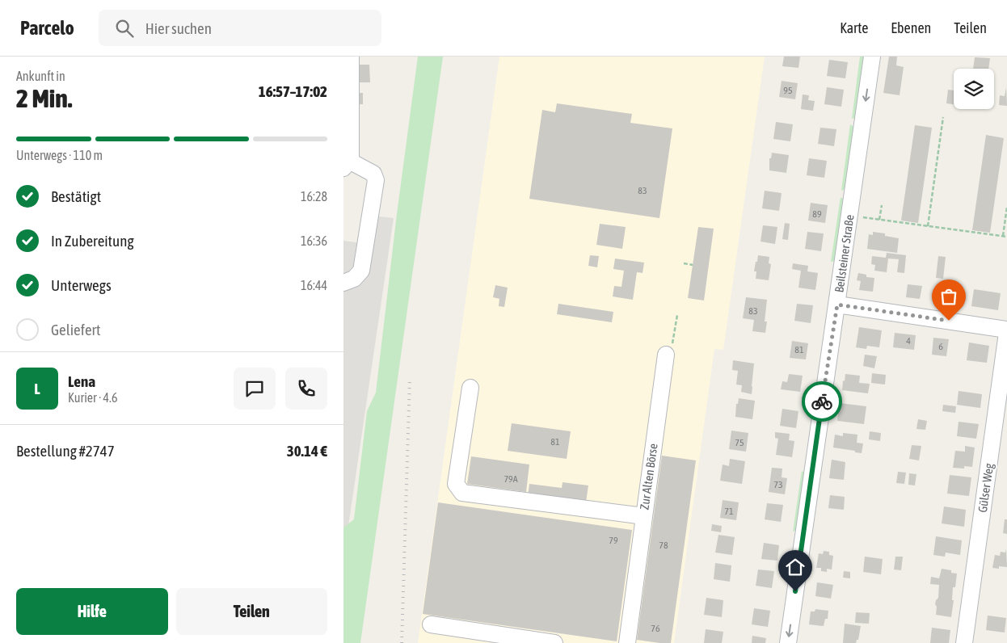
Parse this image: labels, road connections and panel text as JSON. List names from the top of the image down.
{
  "streets": {
    "street": ["Beilsteiner Straße", "Zur Alten Börse", "Gülser Weg"]
  },
  "one_way": ["Beilsteiner Straße"],
  "house_numbers": [
    "95",
    "83",
    "89",
    "83",
    "4",
    "6",
    "81",
    "81",
    "75",
    "79A",
    "73",
    "71",
    "79",
    "78",
    "76"
  ],
  "page": {
    "header": "Parcelo",
    "search": "Hier suchen",
    "nav": ["Karte", "Ebenen", "Teilen"],
    "heading": ["2 Min.", "Ankunft in", "16:57–17:02"],
    "panel": [
      "Lena",
      "Kurier · 4.6",
      "Bestellung #2747",
      "30.14 €"
    ],
    "bar": "Unterwegs · 110 m",
    "list": [
      ["Bestätigt", "16:28"],
      ["In Zubereitung", "16:36"],
      ["Unterwegs", "16:44"],
      "Geliefert"
    ],
    "round": "L",
    "buttons": ["Hilfe", "Teilen"]
  }
}
